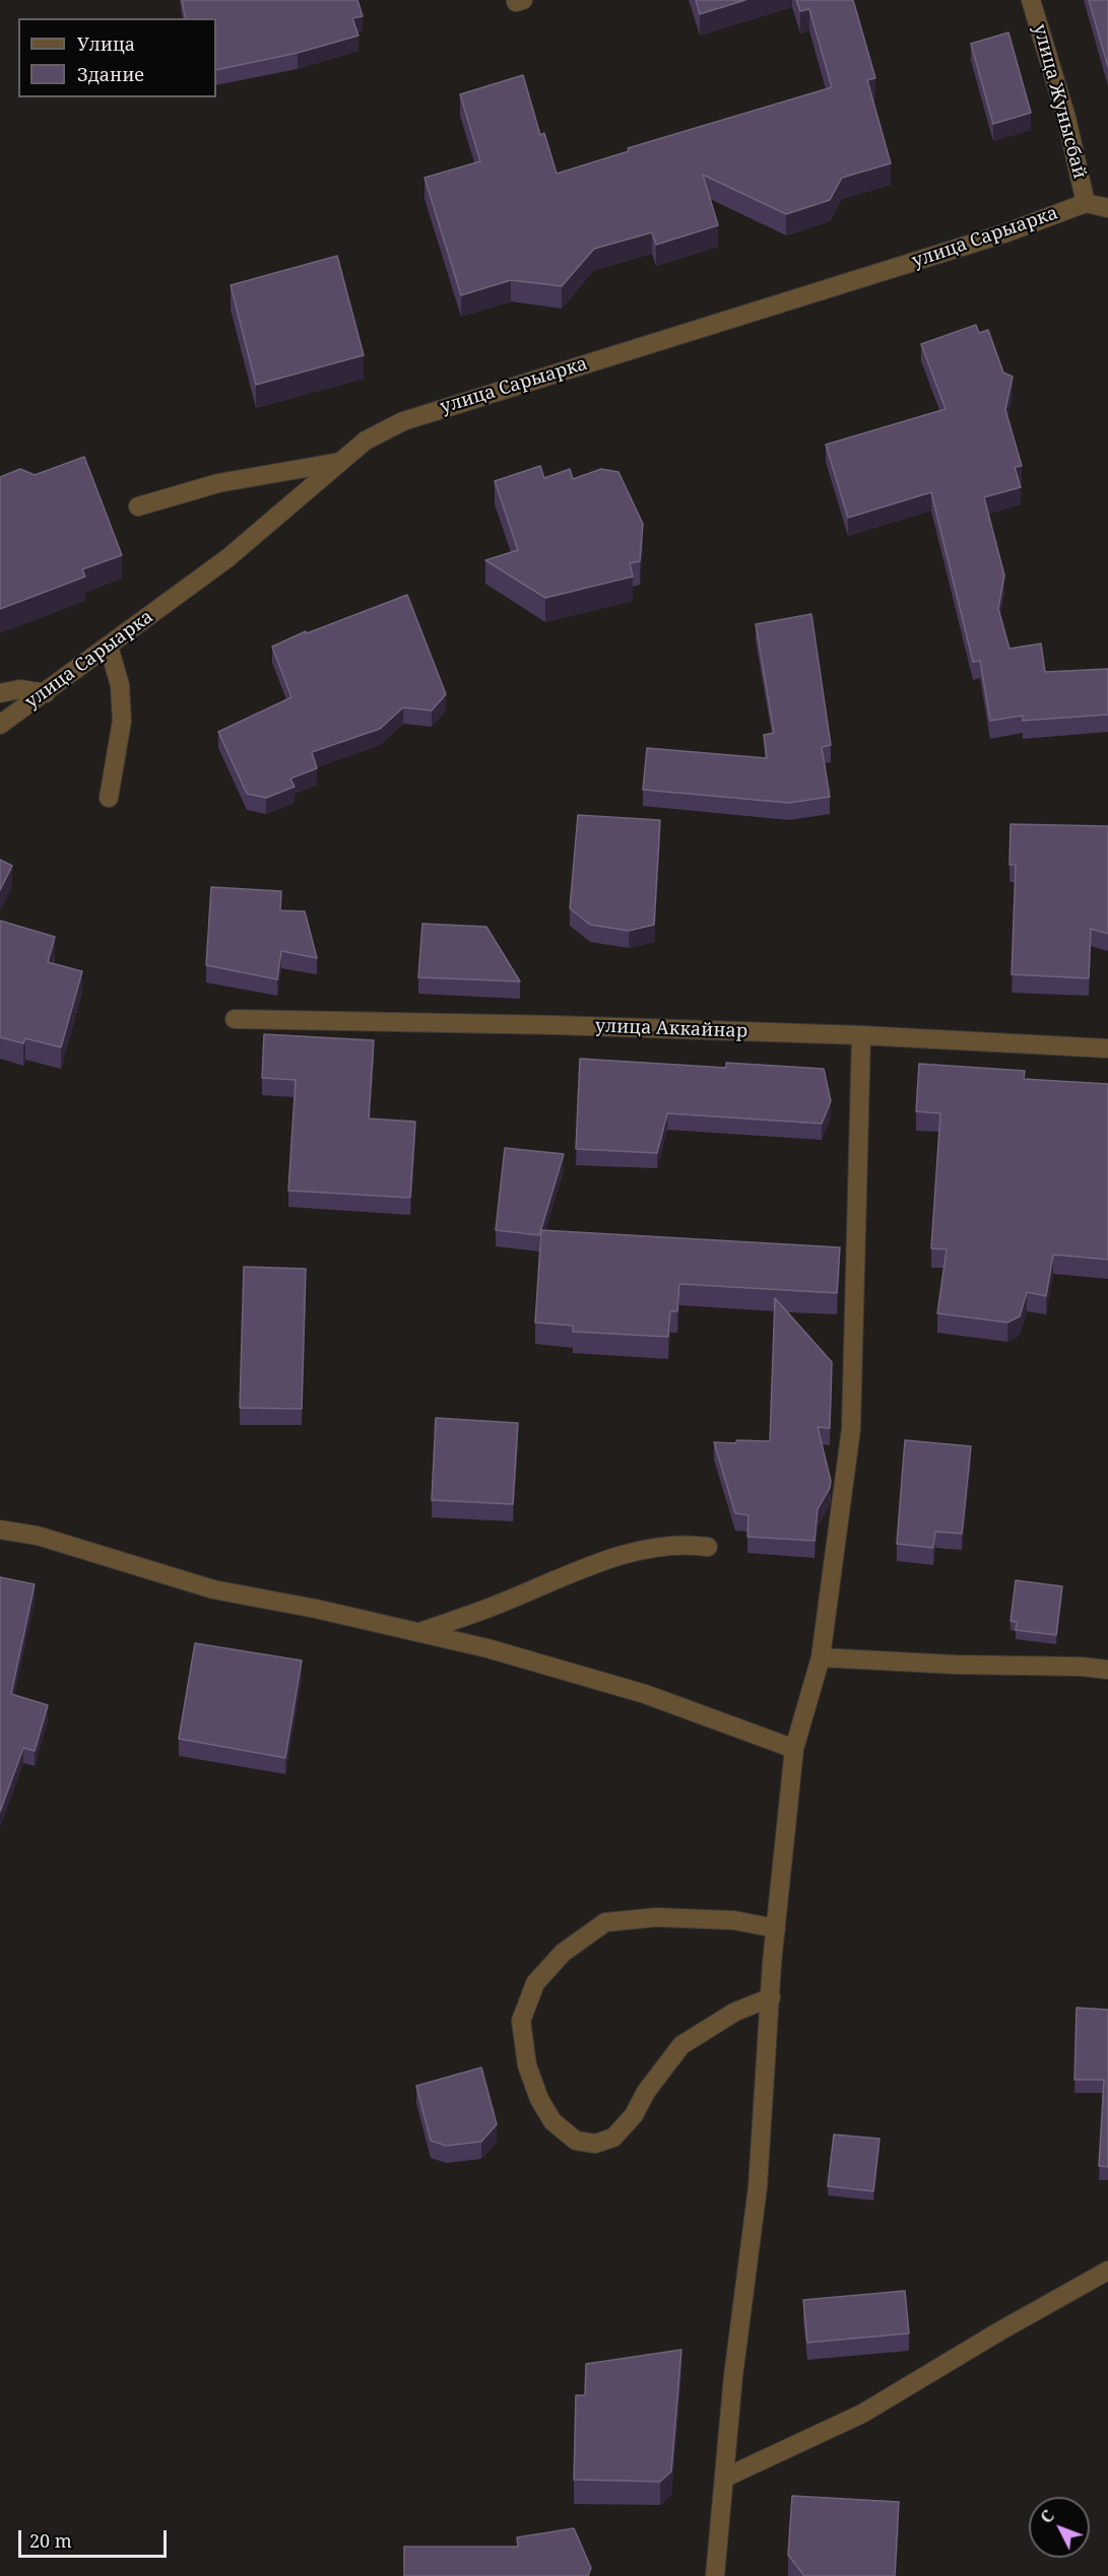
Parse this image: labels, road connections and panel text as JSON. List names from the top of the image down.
{
  "streets": {
    "street": ["улица Жунысбай", "улица Сарыарка", "улица Аккайнар"]
  },
  "crossings": [
    ["улица Жунысбай", "улица Сарыарка"]
  ],
  "legend": ["Улица", "Здание"],
  "scale_bar": "20 m",
  "north": "top left"
}
